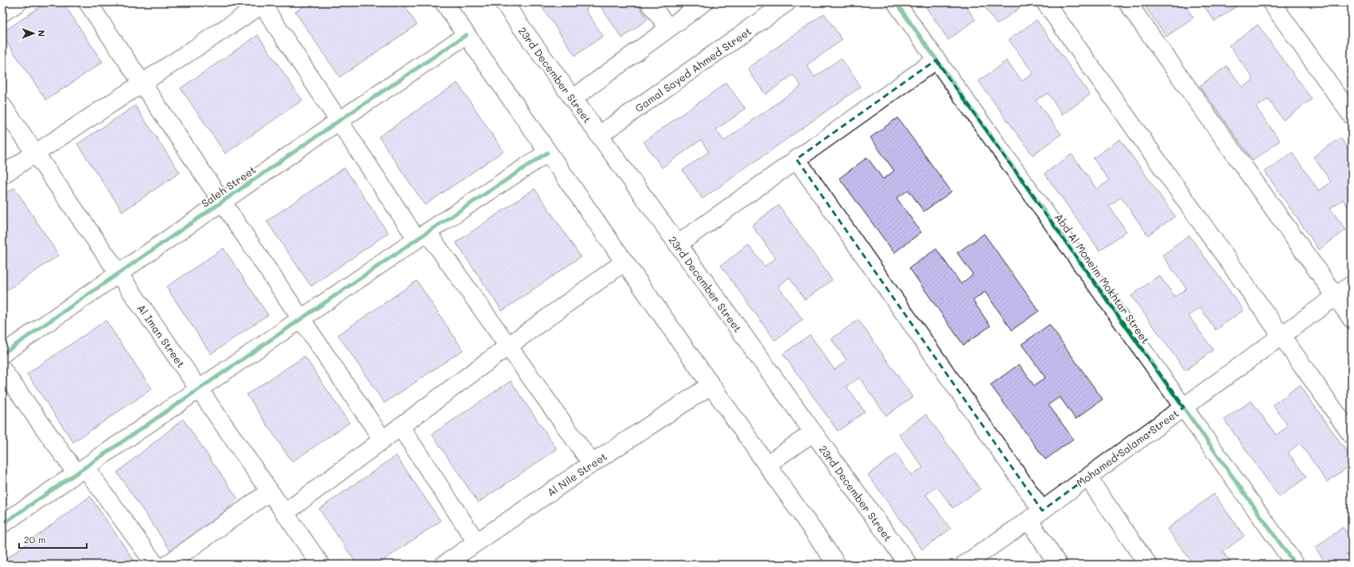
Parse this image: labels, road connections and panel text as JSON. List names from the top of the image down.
{
  "streets": {
    "street": [
      "Gamal Sayed Ahmed Street",
      "23rd December Street",
      "Saleh Street",
      "Abd Al Moneim Mokhtar Street",
      "Al Iman Street",
      "Mohamed Salama Street",
      "Al Nile Street"
    ]
  },
  "crossings": [
    ["Gamal Sayed Ahmed Street", "23rd December Street"],
    ["Saleh Street", "Al Iman Street"],
    ["Abd Al Moneim Mokhtar Street", "Mohamed Salama Street"]
  ],
  "scale_bar": "20 m",
  "north": "right"
}
